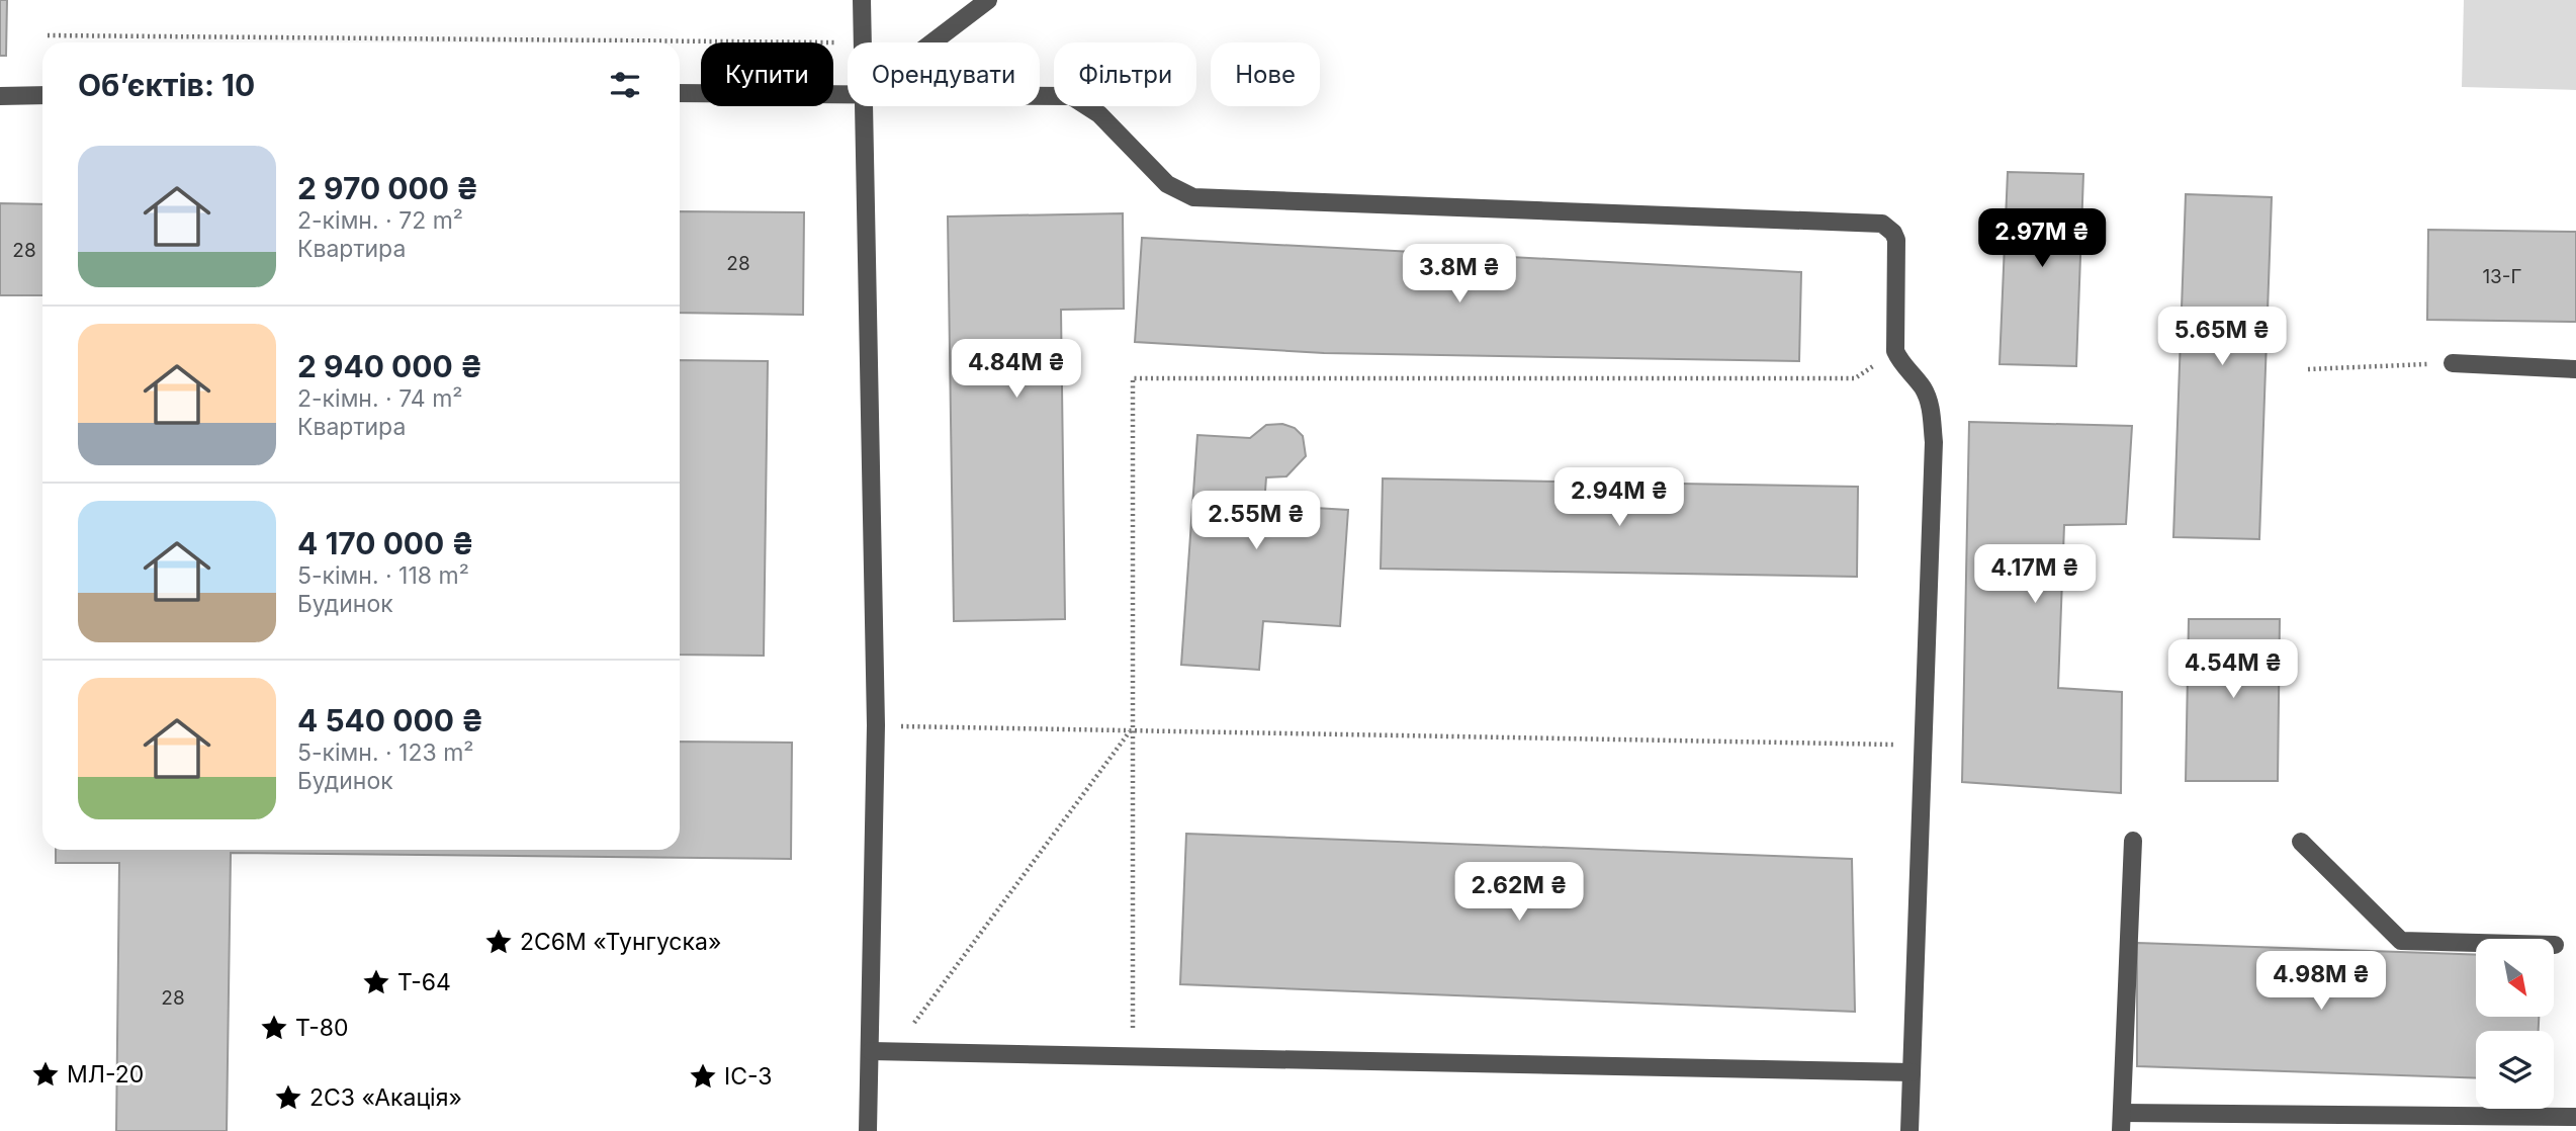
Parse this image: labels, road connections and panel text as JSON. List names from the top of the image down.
{
  "places": {
    "place": [
      "2С6М «Тунгуска»",
      "Т-64",
      "Т-80",
      "МЛ-20",
      "ІС-3",
      "2С3 «Акація»"
    ]
  },
  "house_numbers": [
    "28",
    "28",
    "13-Г",
    "28"
  ],
  "north": "bottom right",
  "page": {
    "chip": [
      "Купити",
      "Орендувати",
      "Фільтри",
      "Нове"
    ],
    "heading": "Об’єктів: 10",
    "list": [
      {
        "name": "2 970 000 ₴",
        "note": "2-кімн. · 72 m² · Квартира"
      },
      {
        "name": "2 940 000 ₴",
        "note": "2-кімн. · 74 m² · Квартира"
      },
      {
        "name": "4 170 000 ₴",
        "note": "5-кімн. · 118 m² · Будинок"
      },
      {
        "name": "4 540 000 ₴",
        "note": "5-кімн. · 123 m² · Будинок"
      }
    ],
    "price": [
      "2.97M ₴",
      "3.8M ₴",
      "5.65M ₴",
      "4.84M ₴",
      "2.94M ₴",
      "2.55M ₴",
      "4.17M ₴",
      "4.54M ₴",
      "2.62M ₴",
      "4.98M ₴"
    ]
  }
}
